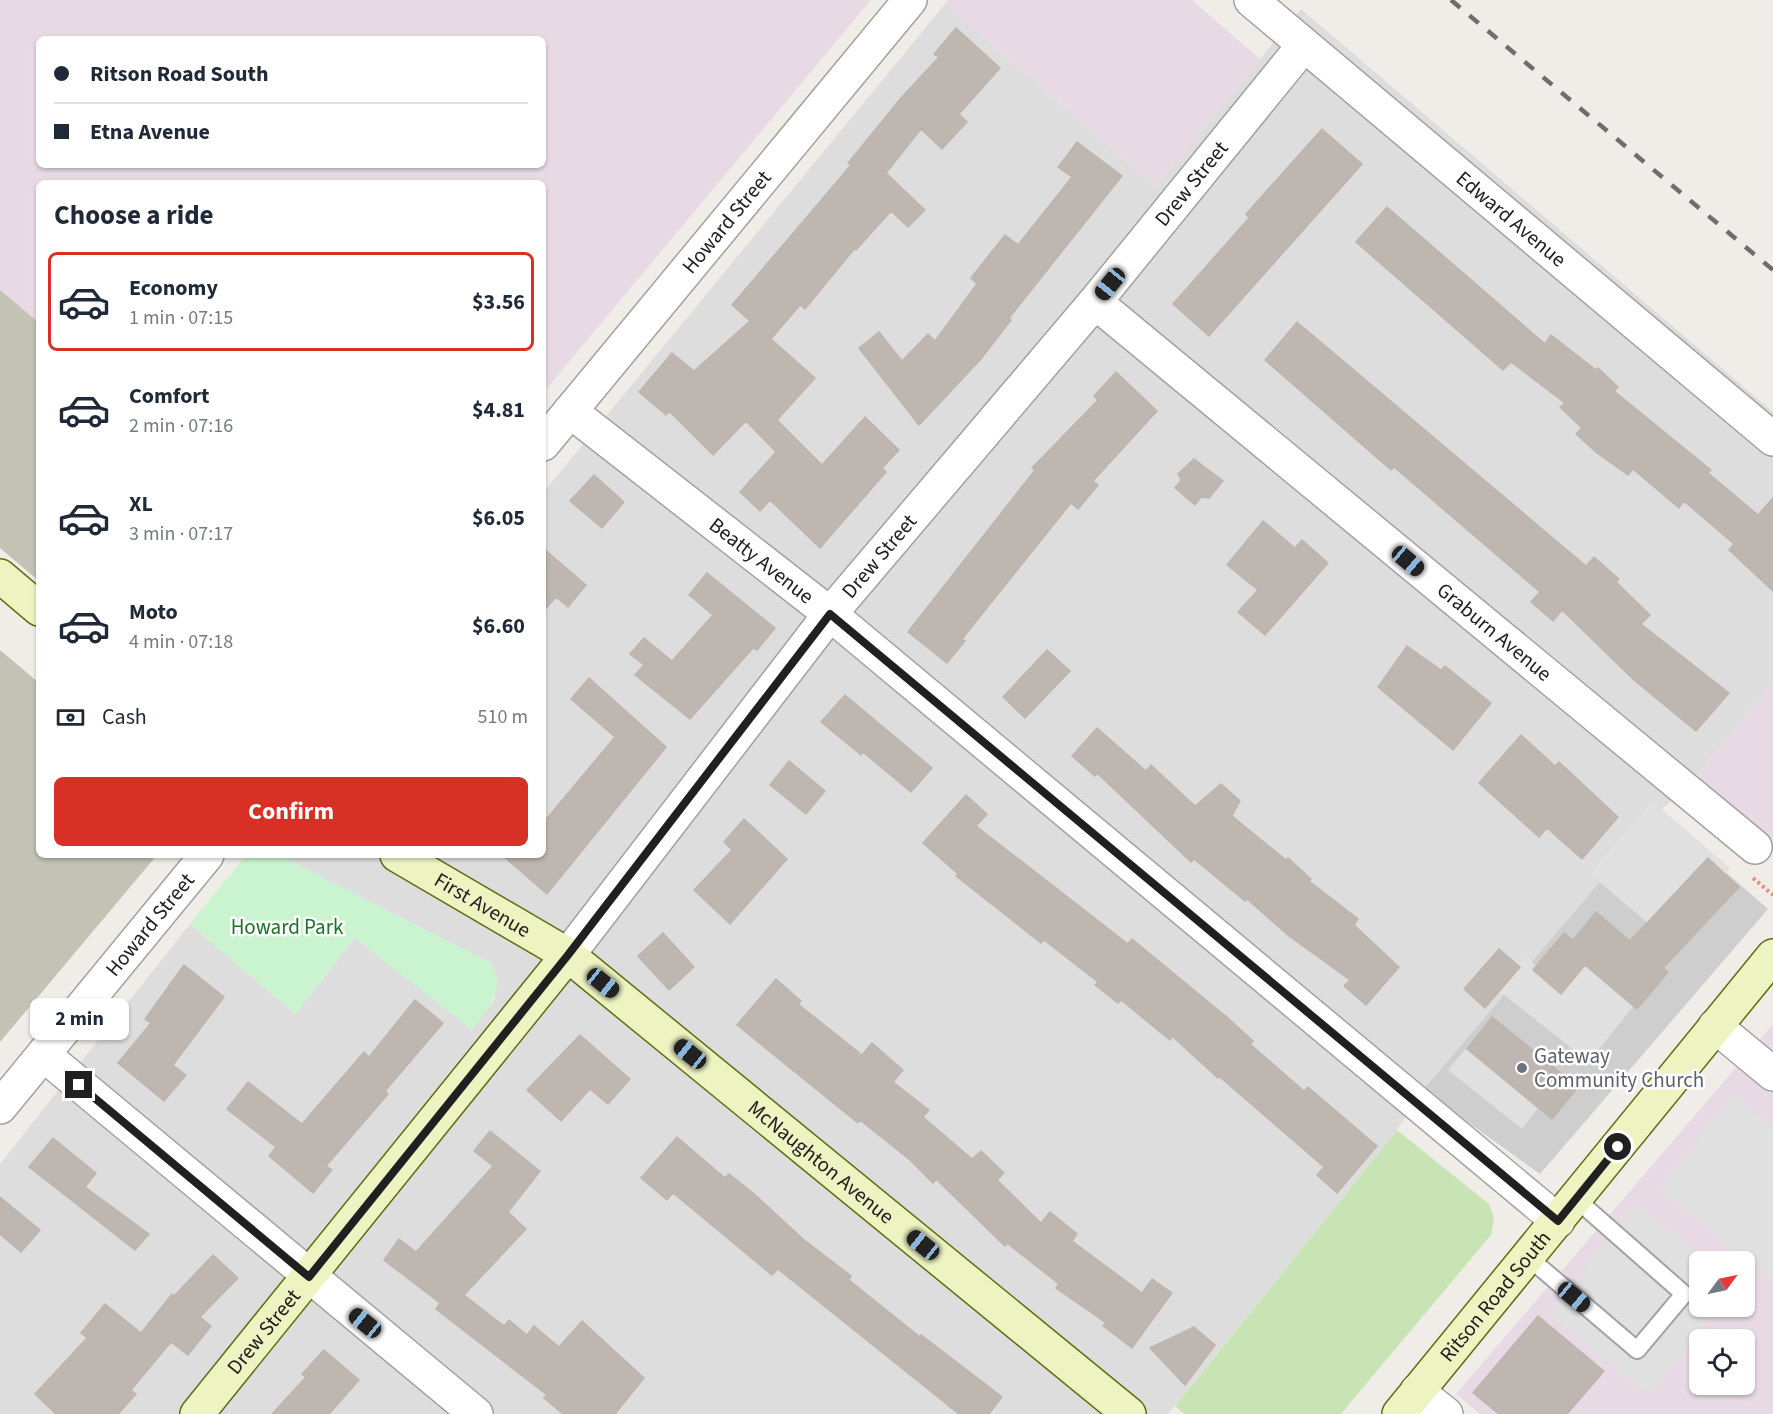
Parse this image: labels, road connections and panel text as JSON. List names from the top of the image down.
{
  "streets": {
    "main road": [
      "Drew Street",
      "First Avenue",
      "McNaughton Avenue",
      "Ritson Road South"
    ],
    "street": [
      "Edward Avenue",
      "Howard Street",
      "Beatty Avenue",
      "Graburn Avenue"
    ]
  },
  "crossings": [
    ["Drew Street", "Edward Avenue"],
    ["Drew Street", "Beatty Avenue"],
    ["Drew Street", "Graburn Avenue"],
    ["Drew Street", "First Avenue"],
    ["Drew Street", "McNaughton Avenue"],
    ["Howard Street", "Beatty Avenue"],
    ["Beatty Avenue", "Ritson Road South"],
    ["First Avenue", "McNaughton Avenue"]
  ],
  "parks": ["Howard Park"],
  "places": ["Gateway Community Church"],
  "north": "top right",
  "page": {
    "banner": ["Ritson Road South", "Etna Avenue"],
    "heading": "Choose a ride",
    "list": [
      {
        "name": "Economy",
        "note": "1 min · 07:15",
        "value": "$3.56"
      },
      {
        "name": "Comfort",
        "note": "2 min · 07:16",
        "value": "$4.81"
      },
      {
        "name": "XL",
        "note": "3 min · 07:17",
        "value": "$6.05"
      },
      {
        "name": "Moto",
        "note": "4 min · 07:18",
        "value": "$6.60"
      }
    ],
    "pay": ["Cash", "510 m"],
    "buttons": "Confirm",
    "bubble": "2 min"
  }
}
